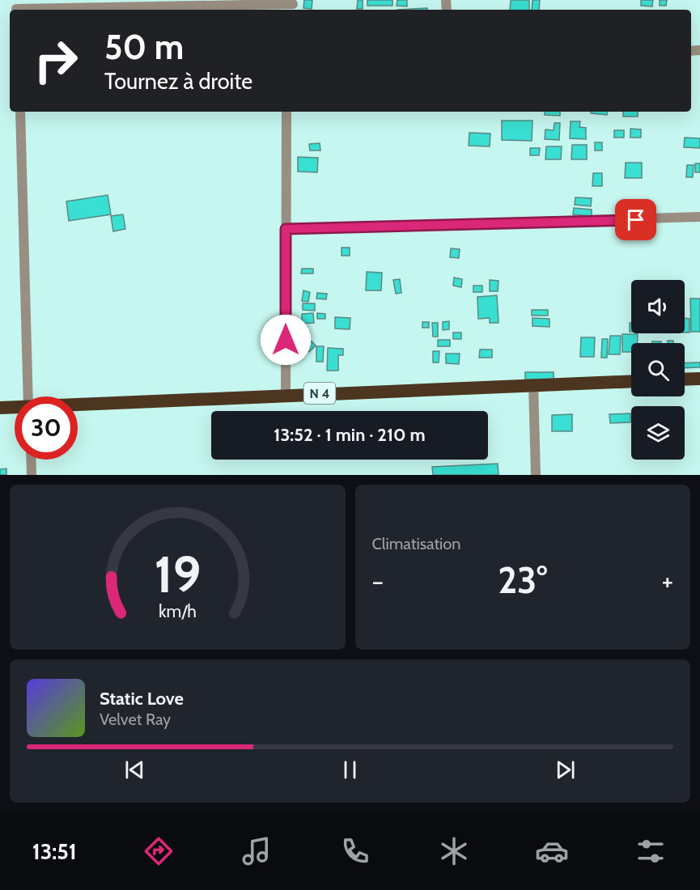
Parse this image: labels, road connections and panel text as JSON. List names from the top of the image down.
{
  "streets": {
    "highway": ["N 4"]
  },
  "page": {
    "turn": ["50 m", "Tournez à droite"],
    "limit": "30",
    "trip": "13:52 · 1 min · 210 m",
    "tile": "Climatisation",
    "heat": ["−", "23°", "+"],
    "song": ["Static Love", "Velvet Ray"],
    "tabs": "13:51",
    "gauge": ["19", "km/h"]
  }
}
